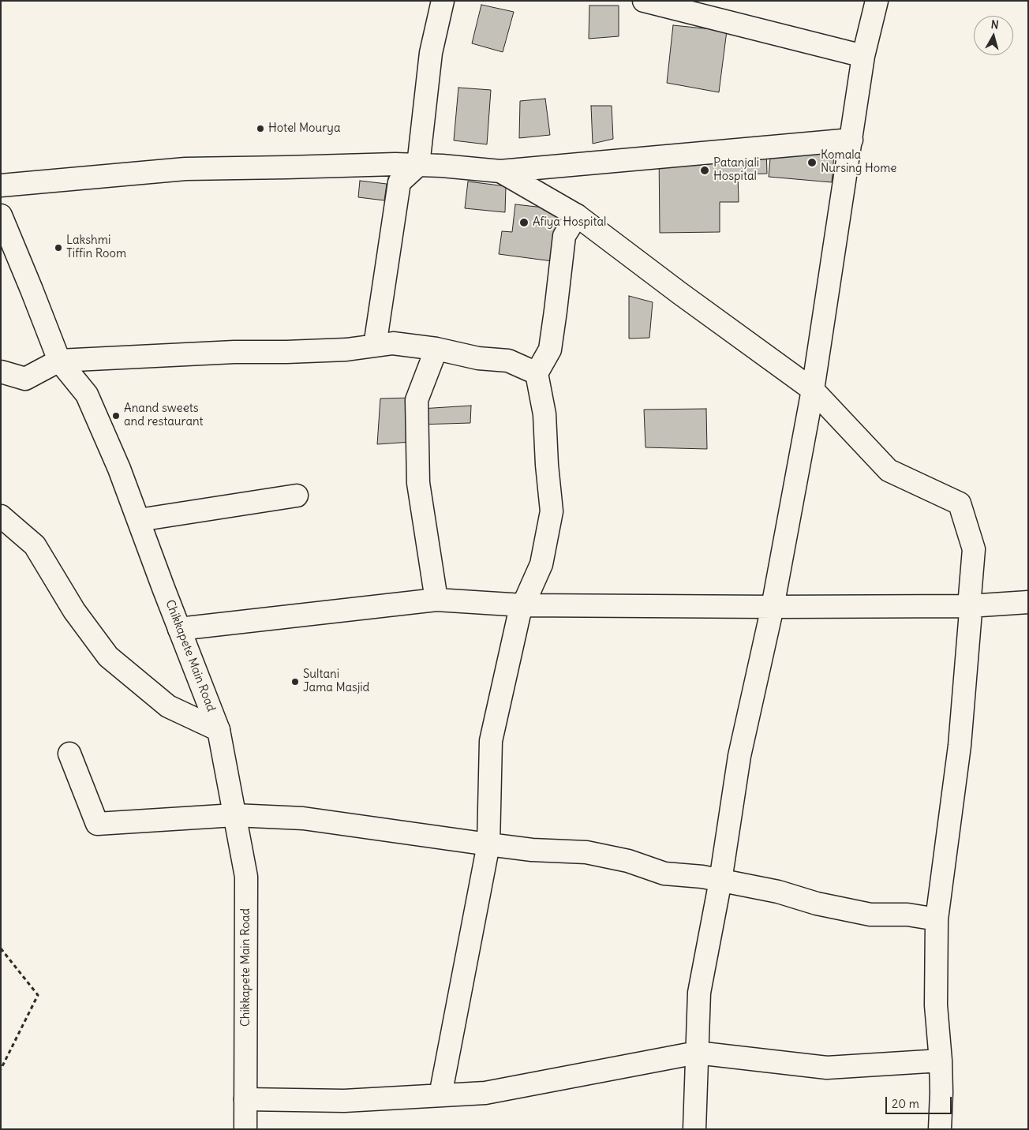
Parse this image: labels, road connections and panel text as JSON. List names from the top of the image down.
{
  "streets": {
    "street": ["Chikkapete Main Road"]
  },
  "places": [
    "Hotel Mourya",
    "Komala Nursing Home",
    "Patanjali Hospital",
    "Afiya Hospital",
    "Lakshmi Tiffin Room",
    "Anand sweets and restaurant",
    "Sultani Jama Masjid"
  ],
  "scale_bar": "20 m",
  "north": "top"
}
